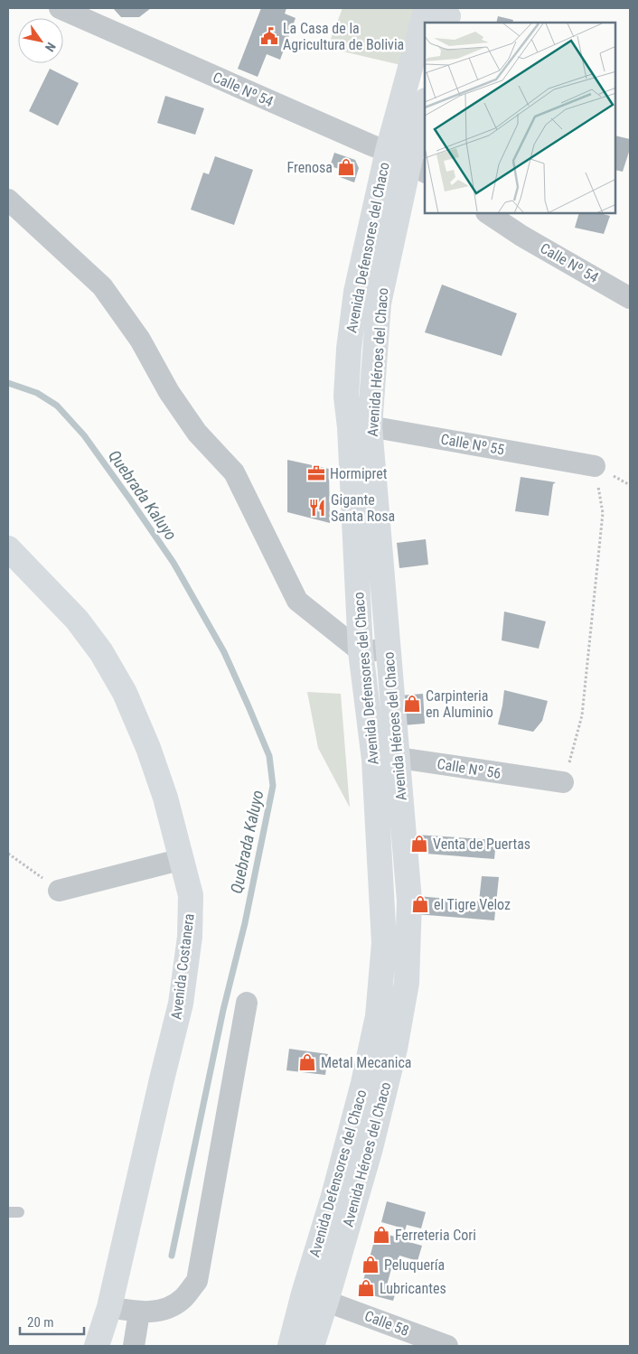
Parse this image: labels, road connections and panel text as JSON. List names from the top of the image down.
{
  "streets": {
    "main road": ["Avenida Defensores del Chaco", "Avenida Héroes del Chaco", "Avenida Costanera"],
    "street": [
      "Calle Nº 54",
      "Calle Nº 55",
      "Calle Nº 56",
      "Calle 58"
    ]
  },
  "crossings": [
    ["Calle Nº 54", "Avenida Defensores del Chaco"],
    ["Calle Nº 54", "Avenida Héroes del Chaco"],
    ["Avenida Defensores del Chaco", "Avenida Héroes del Chaco"],
    ["Avenida Defensores del Chaco", "Calle Nº 55"],
    ["Avenida Defensores del Chaco", "Calle Nº 56"],
    ["Avenida Defensores del Chaco", "Calle 58"],
    ["Avenida Héroes del Chaco", "Calle Nº 55"],
    ["Avenida Héroes del Chaco", "Calle Nº 56"]
  ],
  "water": ["Quebrada Kaluyo"],
  "places": {
    "public building": ["La Casa de la Agricultura de Bolivia"],
    "shop": [
      "Frenosa",
      "Carpinteria en Aluminio",
      "Venta de Puertas",
      "el Tigre Veloz",
      "Metal Mecanica",
      "Ferreteria Cori",
      "Peluquería",
      "Lubricantes"
    ],
    "office": ["Hormipret"],
    "restaurant": ["Gigante Santa Rosa"]
  },
  "scale_bar": "20 m",
  "north": "bottom right"
}
